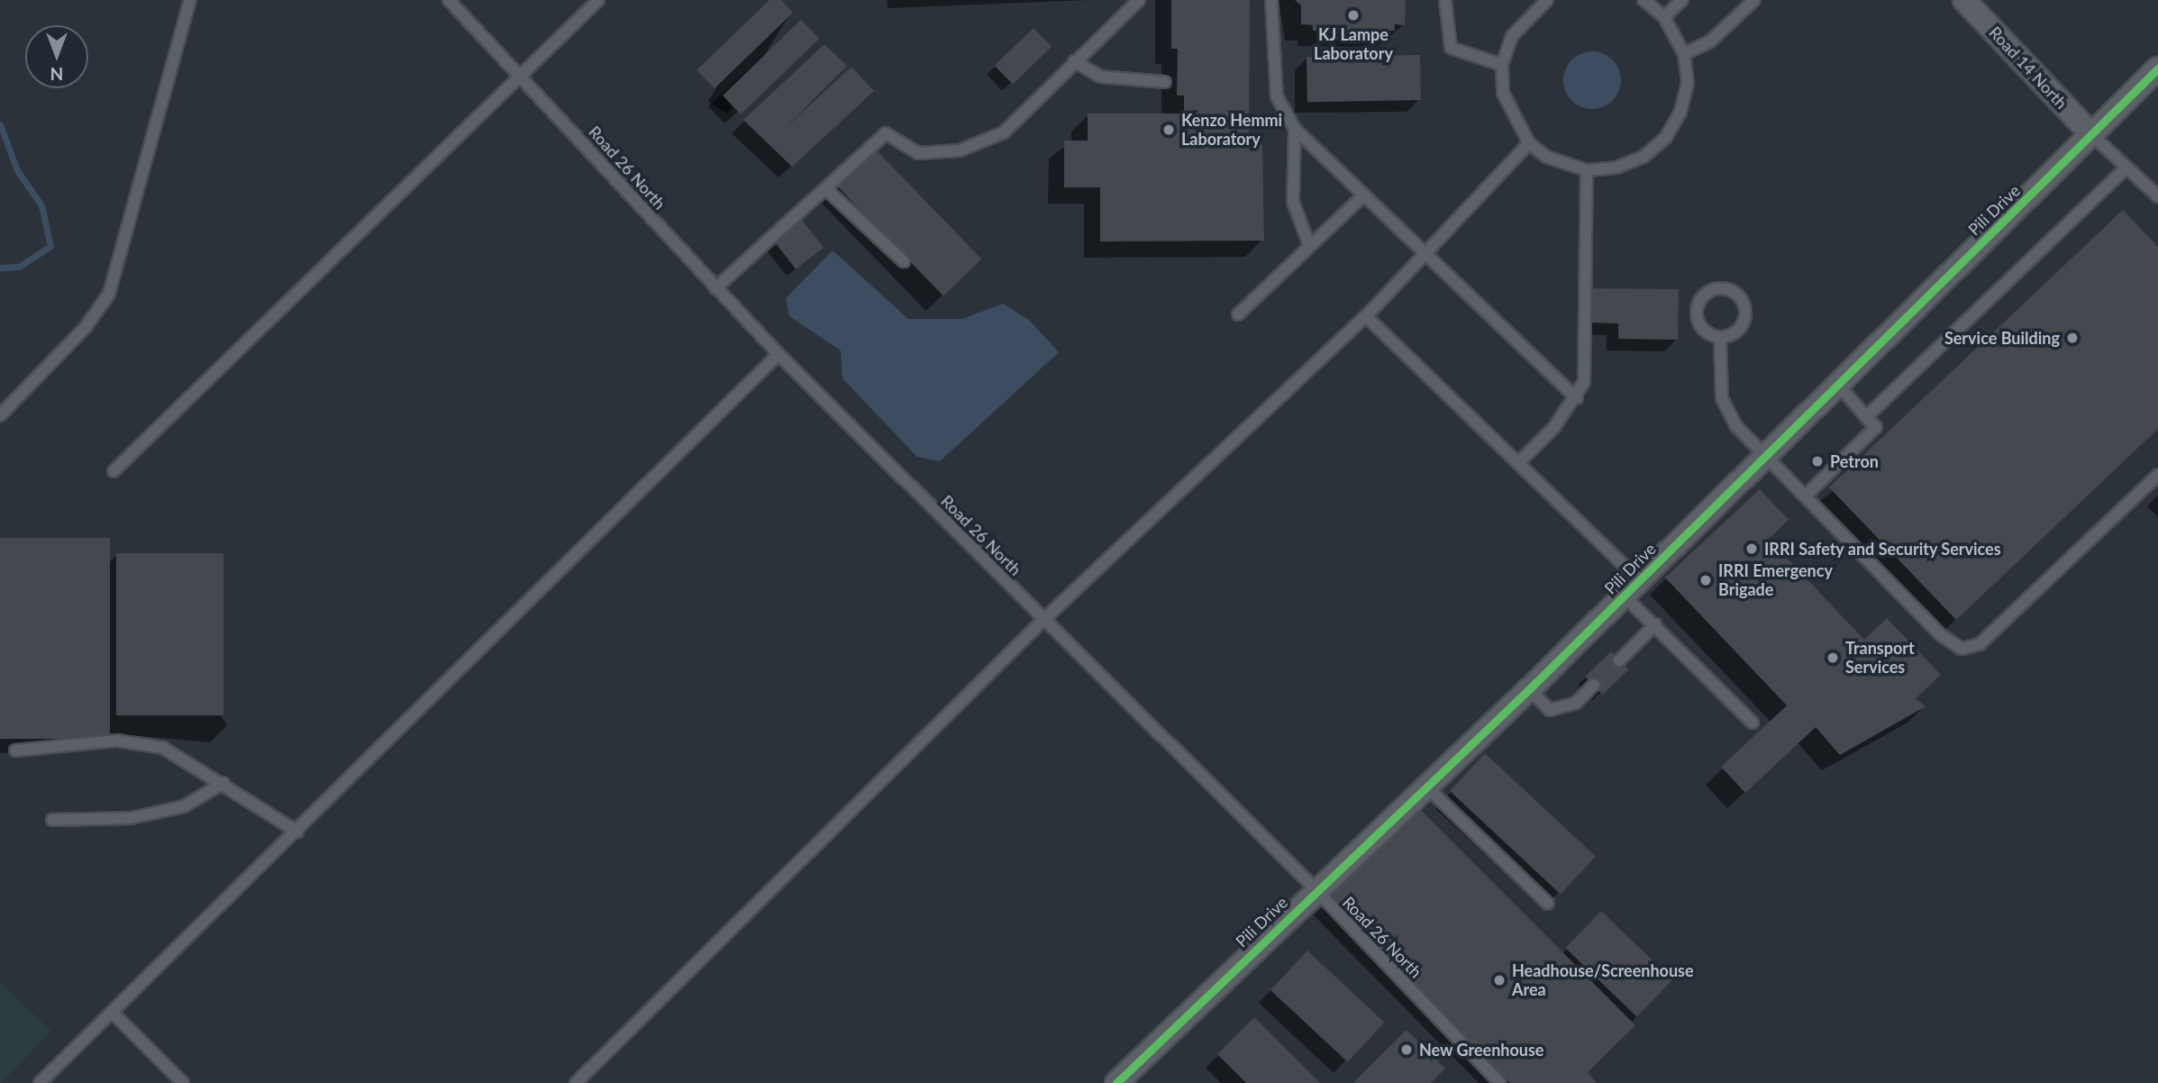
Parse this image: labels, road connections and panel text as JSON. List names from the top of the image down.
{
  "streets": {
    "street": ["Road 14 North", "Pili Drive"],
    "lane": ["Road 26 North"]
  },
  "crossings": [
    ["Road 14 North", "Pili Drive"],
    ["Road 26 North", "Pili Drive"]
  ],
  "places": [
    "KJ Lampe Laboratory",
    "Kenzo Hemmi Laboratory",
    "Service Building",
    "Petron",
    "IRRI Safety and Security Services",
    "IRRI Emergency Brigade",
    "Transport Services",
    "Headhouse/Screenhouse Area",
    "New Greenhouse"
  ],
  "north": "bottom"
}
